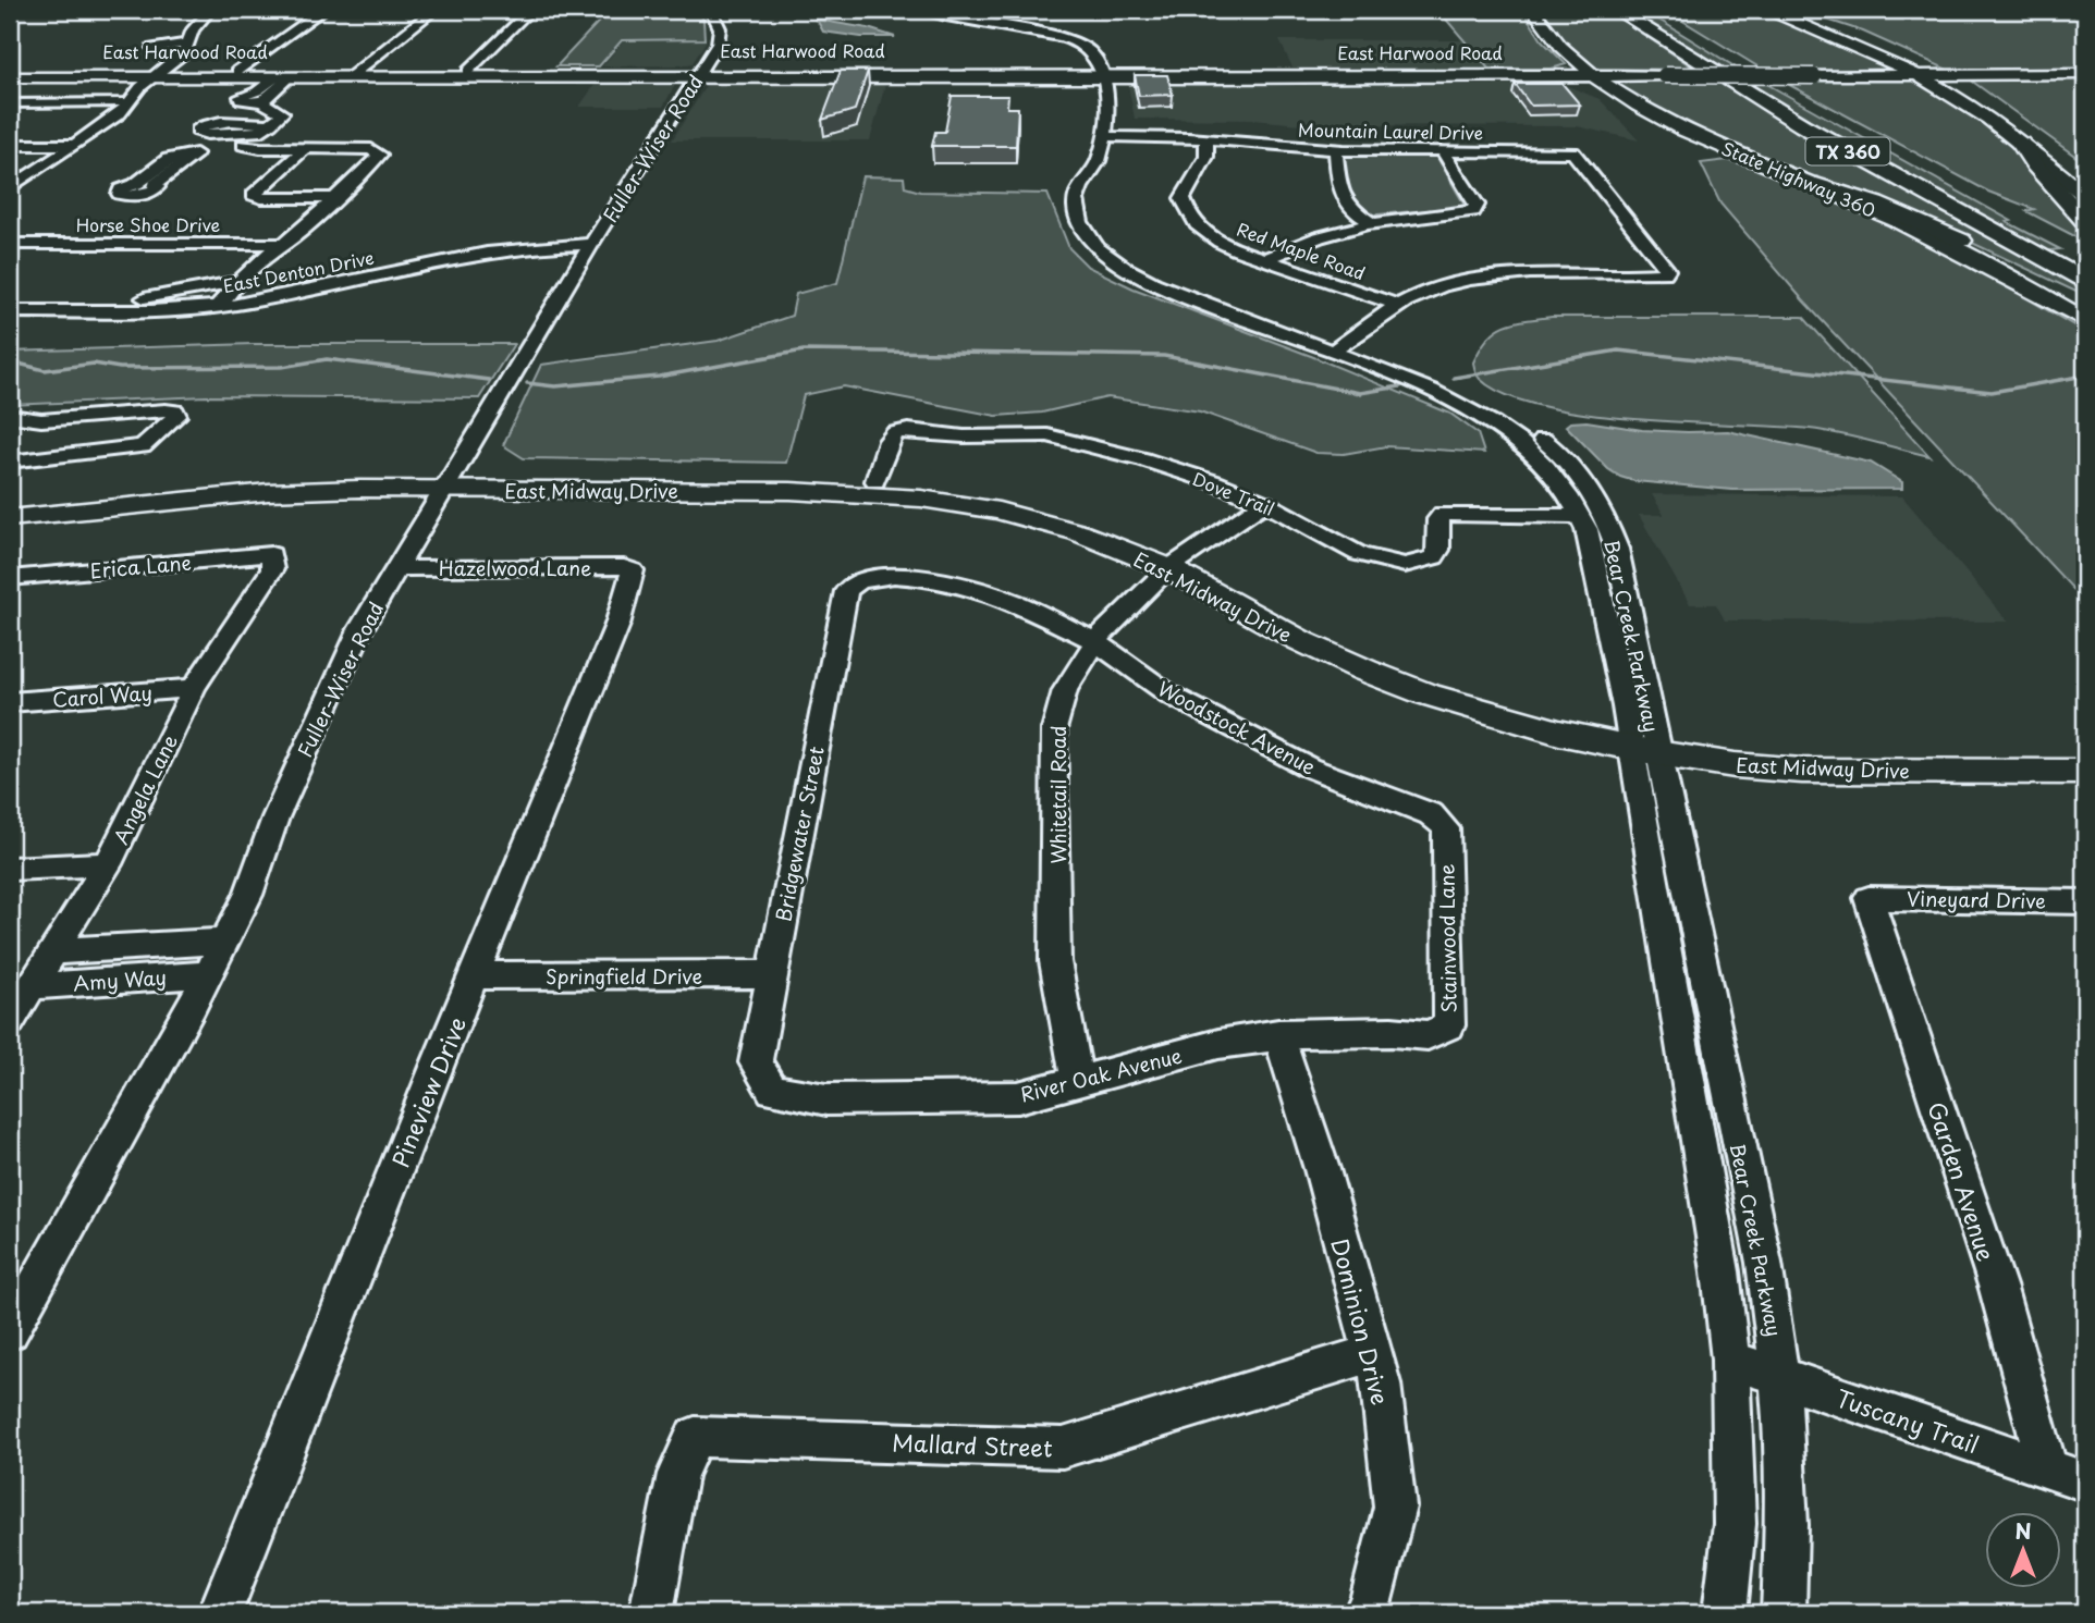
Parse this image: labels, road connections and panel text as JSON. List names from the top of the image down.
{
  "streets": {
    "highway": ["TX 360"],
    "main road": ["East Harwood Road", "State Highway 360", "East Midway Drive"],
    "street": [
      "Mountain Laurel Drive",
      "Fuller-Wiser Road",
      "Horse Shoe Drive",
      "Red Maple Road",
      "East Denton Drive",
      "Dove Trail",
      "Erica Lane",
      "Hazelwood Lane",
      "Bear Creek Parkway",
      "Carol Way",
      "Woodstock Avenue",
      "Angela Lane",
      "Whitetail Road",
      "Bridgewater Street",
      "Vineyard Drive",
      "Stainwood Lane",
      "Springfield Drive",
      "Amy Way",
      "River Oak Avenue",
      "Pineview Drive",
      "Garden Avenue",
      "Dominion Drive",
      "Tuscany Trail",
      "Mallard Street"
    ]
  },
  "crossings": [
    ["East Harwood Road", "Fuller-Wiser Road"],
    ["East Harwood Road", "State Highway 360"],
    ["East Harwood Road", "Bear Creek Parkway"],
    ["Mountain Laurel Drive", "Red Maple Road"],
    ["Mountain Laurel Drive", "Bear Creek Parkway"],
    ["Fuller-Wiser Road", "East Denton Drive"],
    ["Fuller-Wiser Road", "East Midway Drive"],
    ["Fuller-Wiser Road", "Hazelwood Lane"],
    ["Fuller-Wiser Road", "Amy Way"],
    ["East Midway Drive", "Dove Trail"],
    ["East Midway Drive", "Bear Creek Parkway"],
    ["East Midway Drive", "Whitetail Road"],
    ["Dove Trail", "Bear Creek Parkway"],
    ["Dove Trail", "Whitetail Road"],
    ["Erica Lane", "Angela Lane"],
    ["Hazelwood Lane", "Pineview Drive"],
    ["Bear Creek Parkway", "Tuscany Trail"],
    ["Carol Way", "Angela Lane"],
    ["Woodstock Avenue", "Whitetail Road"],
    ["Woodstock Avenue", "Bridgewater Street"],
    ["Woodstock Avenue", "Stainwood Lane"],
    ["Angela Lane", "Amy Way"],
    ["Whitetail Road", "River Oak Avenue"],
    ["Bridgewater Street", "Springfield Drive"],
    ["Bridgewater Street", "River Oak Avenue"],
    ["Vineyard Drive", "Garden Avenue"],
    ["Stainwood Lane", "River Oak Avenue"],
    ["Springfield Drive", "Pineview Drive"],
    ["River Oak Avenue", "Dominion Drive"],
    ["Garden Avenue", "Tuscany Trail"],
    ["Dominion Drive", "Mallard Street"]
  ],
  "north": "top"
}
